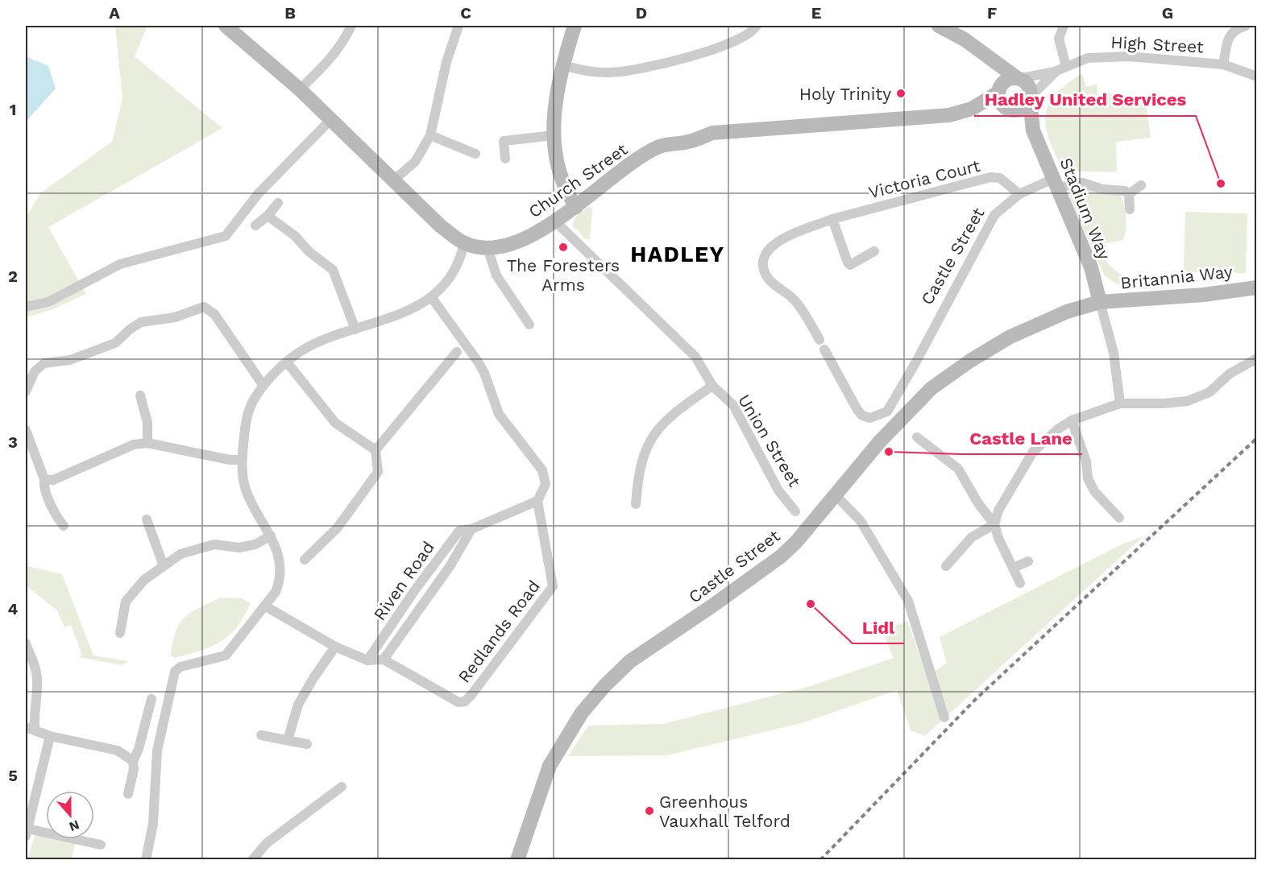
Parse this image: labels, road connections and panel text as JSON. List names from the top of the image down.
{
  "streets": {
    "street": [
      "High Street",
      "Victoria Court",
      "Church Street",
      "Stadium Way",
      "Castle Street",
      "Britannia Way",
      "Union Street",
      "Riven Road",
      "Redlands Road"
    ]
  },
  "crossings": [
    ["High Street", "Church Street"],
    ["High Street", "Stadium Way"],
    ["Victoria Court", "Castle Street"],
    ["Church Street", "Stadium Way"],
    ["Church Street", "Union Street"],
    ["Stadium Way", "Castle Street"],
    ["Stadium Way", "Britannia Way"],
    ["Castle Street", "Britannia Way"],
    ["Riven Road", "Redlands Road"]
  ],
  "districts": ["HADLEY"],
  "places": [
    "Holy Trinity",
    "Hadley United Services",
    "The Foresters Arms",
    "Castle Lane",
    "Lidl",
    "Greenhous Vauxhall Telford"
  ],
  "north": "bottom",
  "grid": {
    "columns": [
      "A",
      "B",
      "C",
      "D",
      "E",
      "F",
      "G"
    ],
    "rows": [
      "1",
      "2",
      "3",
      "4",
      "5"
    ]
  }
}
